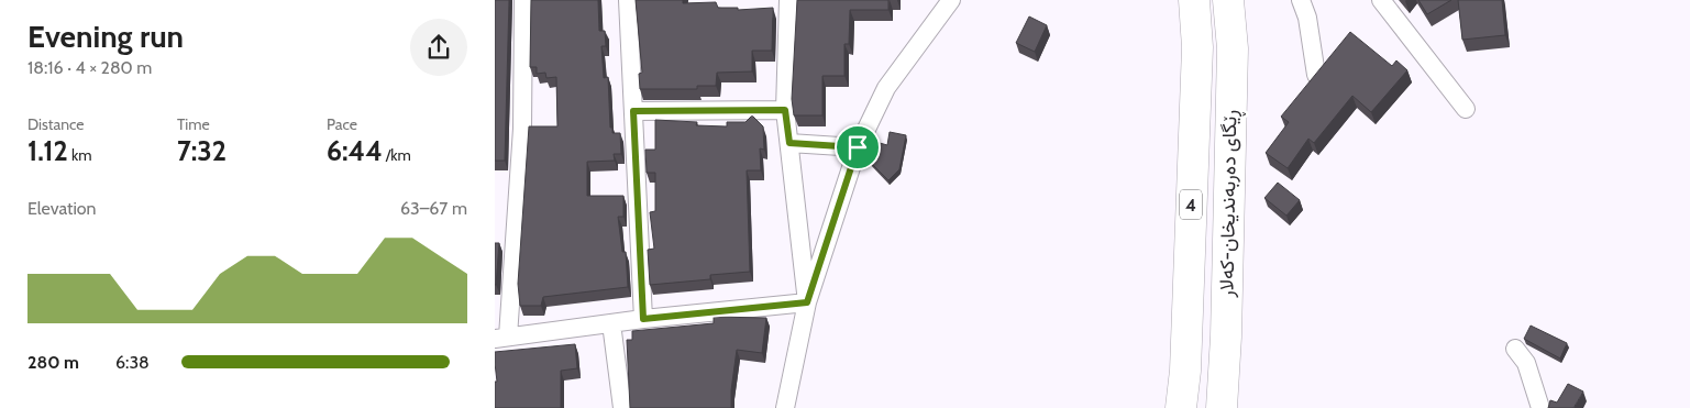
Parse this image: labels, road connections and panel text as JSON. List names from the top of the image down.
{
  "streets": {
    "highway": ["ڕێگای دەربەندیخان-کەلار", "4"]
  },
  "page": {
    "heading": ["Evening run", "18:16 · 4 × 280 m"],
    "stats": [
      ["Distance", "1.12 km"],
      ["Time", "7:32"],
      ["Pace", "6:44 /km"]
    ],
    "chart": ["Elevation", "63–67 m"],
    "list": [
      {
        "name": "280 m",
        "note": "6:38"
      }
    ]
  }
}
